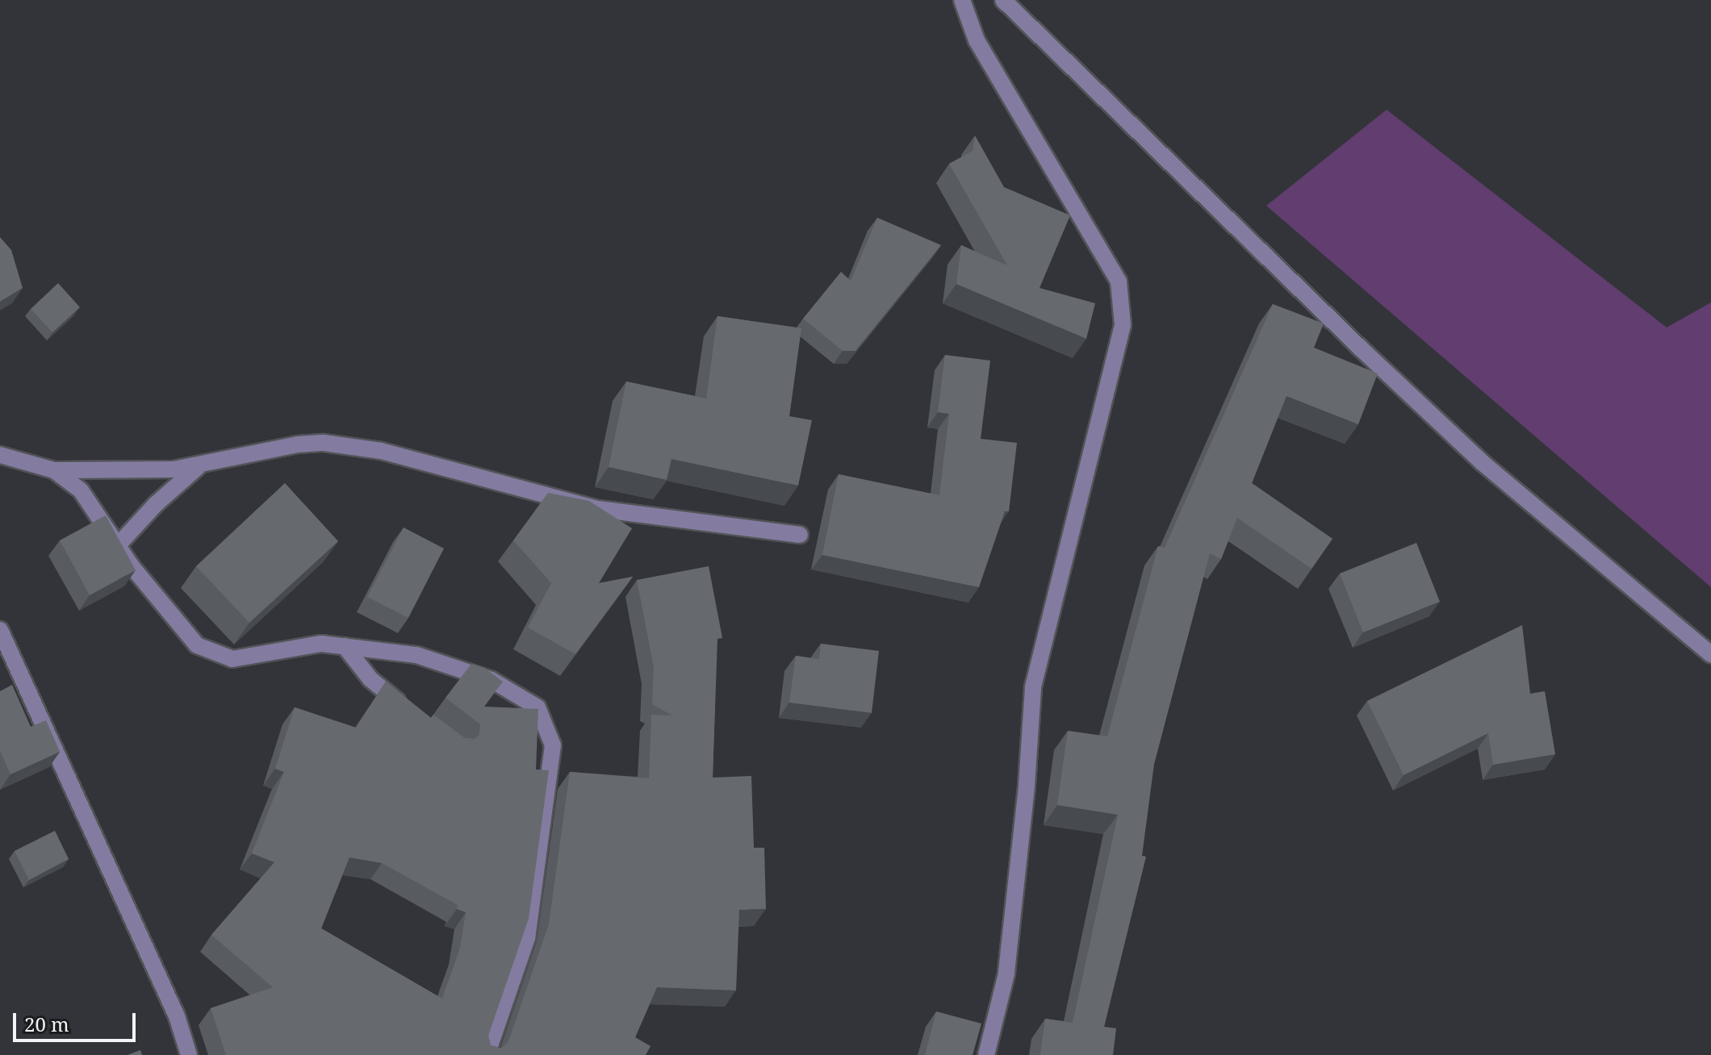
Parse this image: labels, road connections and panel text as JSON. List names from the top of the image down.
{
  "scale_bar": "20 m"
}
